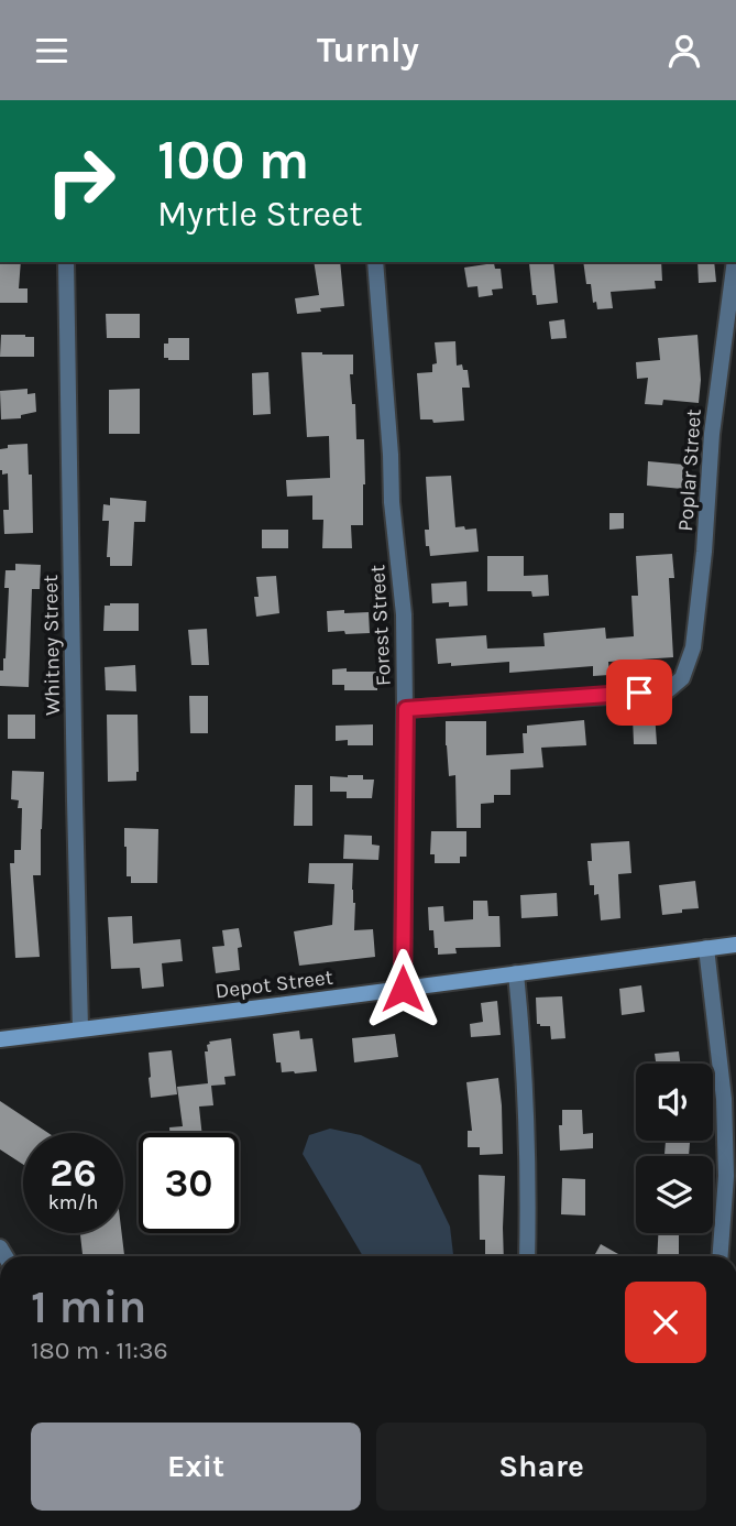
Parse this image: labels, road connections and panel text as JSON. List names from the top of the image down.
{
  "streets": {
    "main road": ["Depot Street"],
    "street": ["Poplar Street", "Forest Street", "Whitney Street"]
  },
  "crossings": [
    ["Poplar Street", "Forest Street"],
    ["Forest Street", "Depot Street"],
    ["Whitney Street", "Depot Street"]
  ],
  "page": {
    "header": "Turnly",
    "turn": ["100 m", "Myrtle Street"],
    "speed": "26 km/h",
    "limit": "30",
    "heading": ["1 min", "180 m · 11:36"],
    "buttons": ["Exit", "Share"]
  }
}
